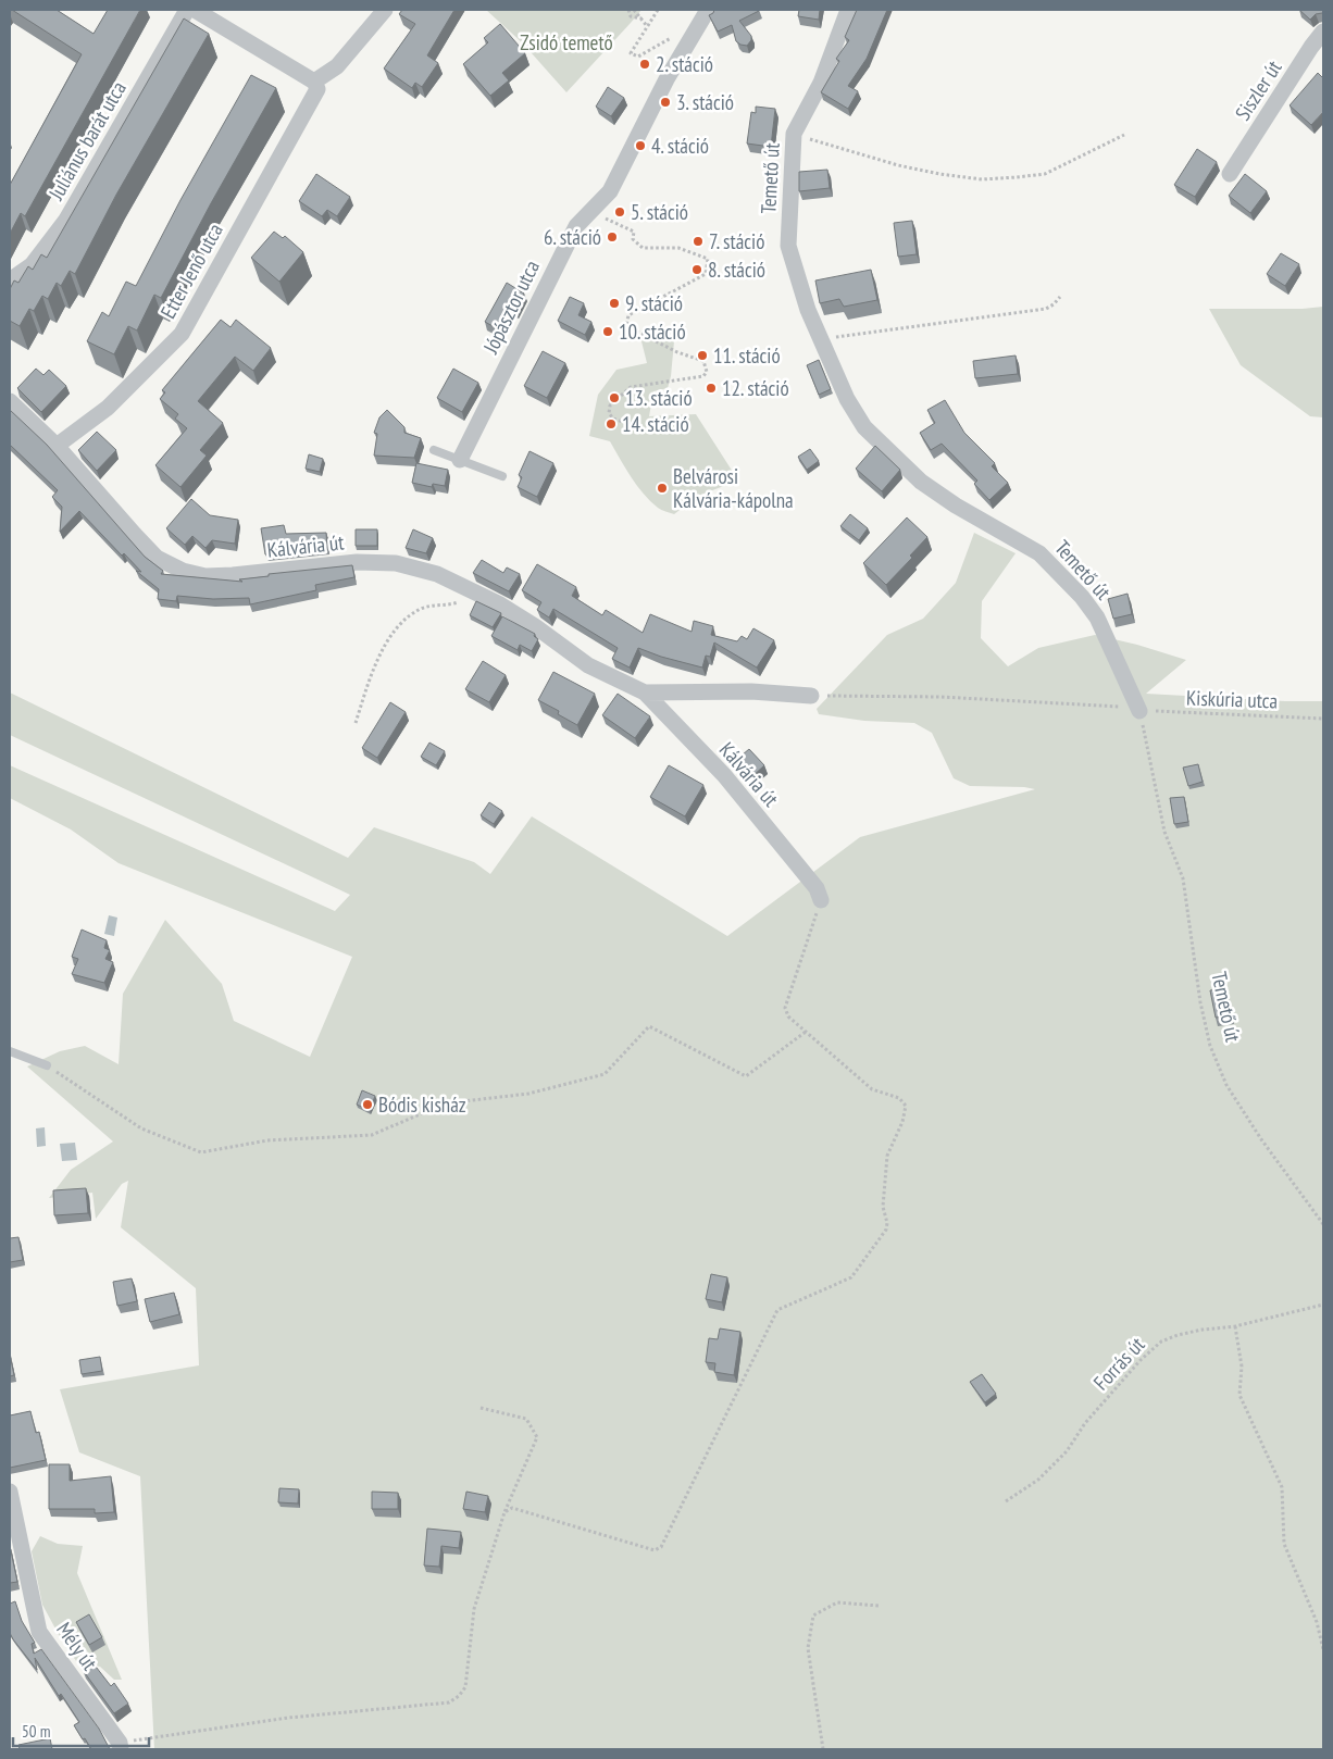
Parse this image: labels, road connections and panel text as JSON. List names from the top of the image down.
{
  "streets": {
    "street": [
      "Siszler út",
      "Juliánus barát utca",
      "Temető út",
      "Etter Jenő utca",
      "Jópásztor utca",
      "Kálvária út",
      "Mély út"
    ],
    "path": ["Kiskúria utca", "Forrás út"]
  },
  "crossings": [
    ["Temető út", "Kiskúria utca"],
    ["Etter Jenő utca", "Kálvária út"],
    ["Kálvária út", "Kiskúria utca"]
  ],
  "parks": ["Zsidó temető"],
  "places": [
    "2. stáció",
    "3. stáció",
    "4. stáció",
    "5. stáció",
    "6. stáció",
    "7. stáció",
    "8. stáció",
    "9. stáció",
    "10. stáció",
    "11. stáció",
    "12. stáció",
    "13. stáció",
    "14. stáció",
    "Belvárosi Kálvária-kápolna",
    "Bódis kisház"
  ],
  "scale_bar": "50 m"
}
